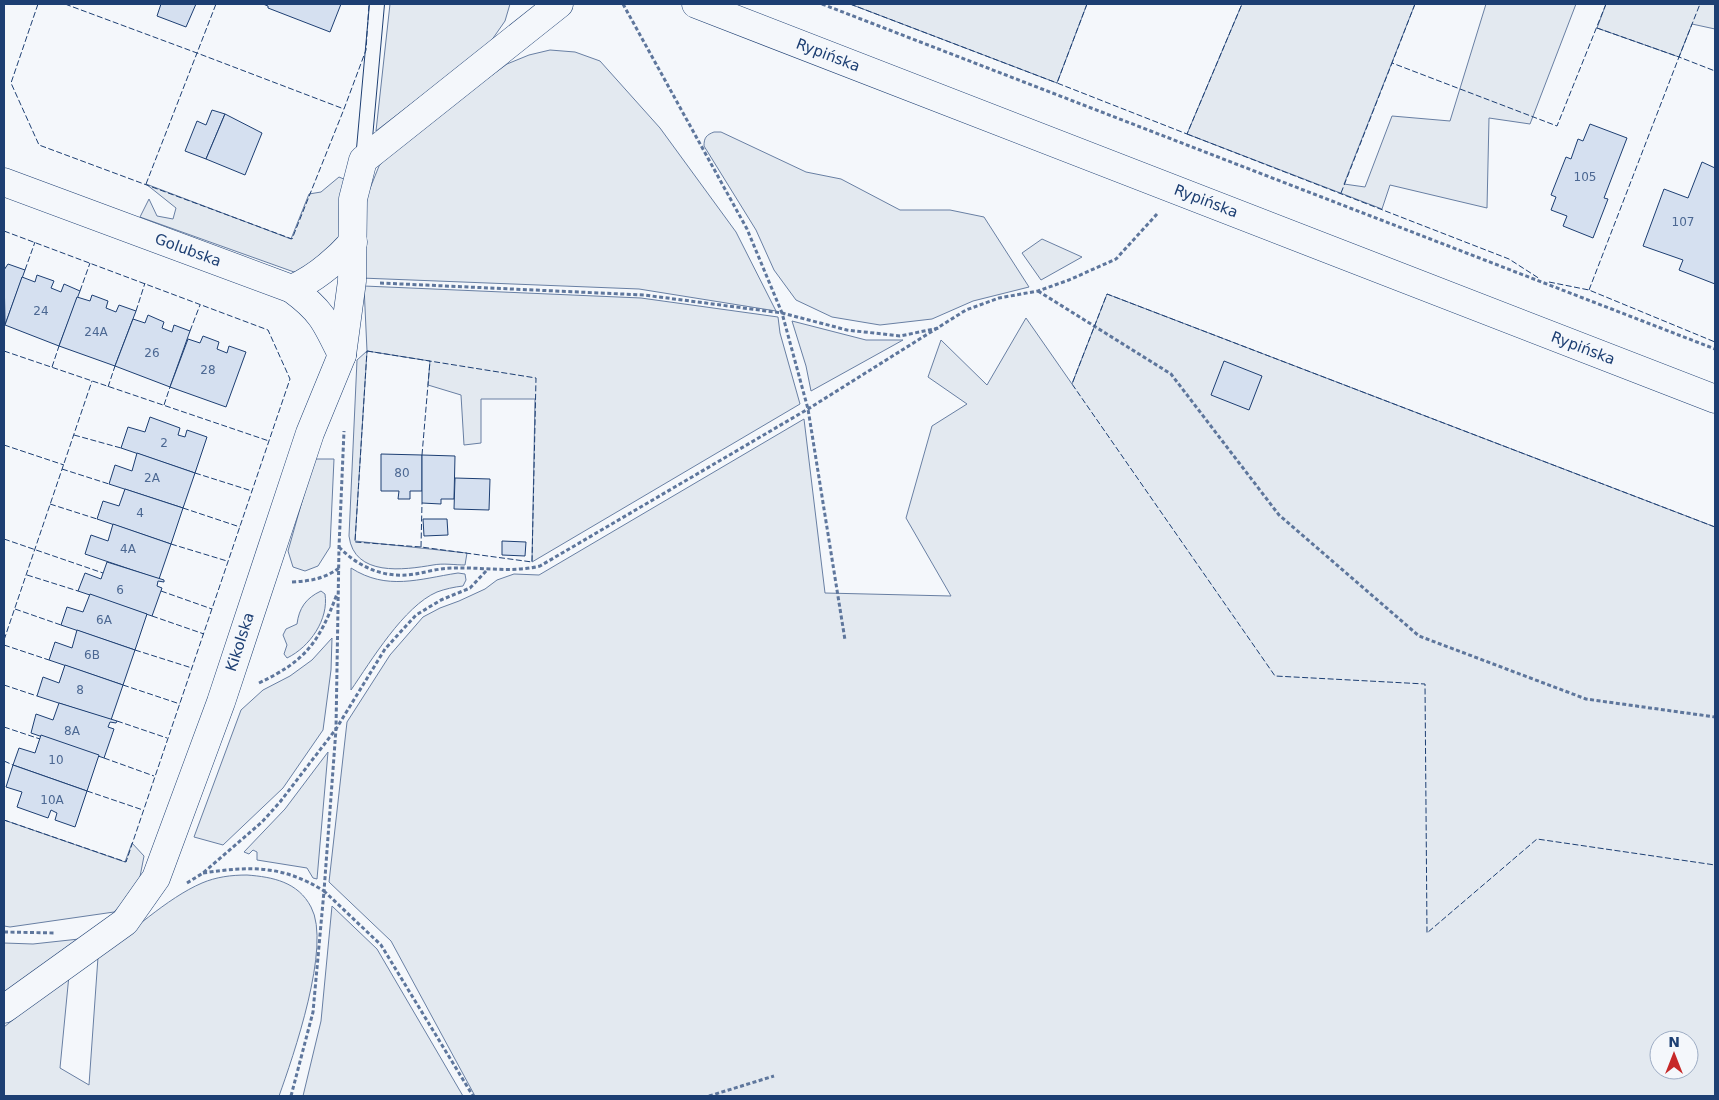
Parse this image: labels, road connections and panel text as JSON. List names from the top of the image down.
{
  "streets": {
    "street": ["Rypińska", "Golubska", "Kikolska"]
  },
  "crossings": [
    ["Golubska", "Kikolska"]
  ],
  "house_numbers": [
    "105",
    "107",
    "24",
    "24A",
    "26",
    "28",
    "2",
    "80",
    "2A",
    "4",
    "4A",
    "6",
    "6A",
    "6B",
    "8",
    "8A",
    "10",
    "10A"
  ],
  "north": "top"
}
